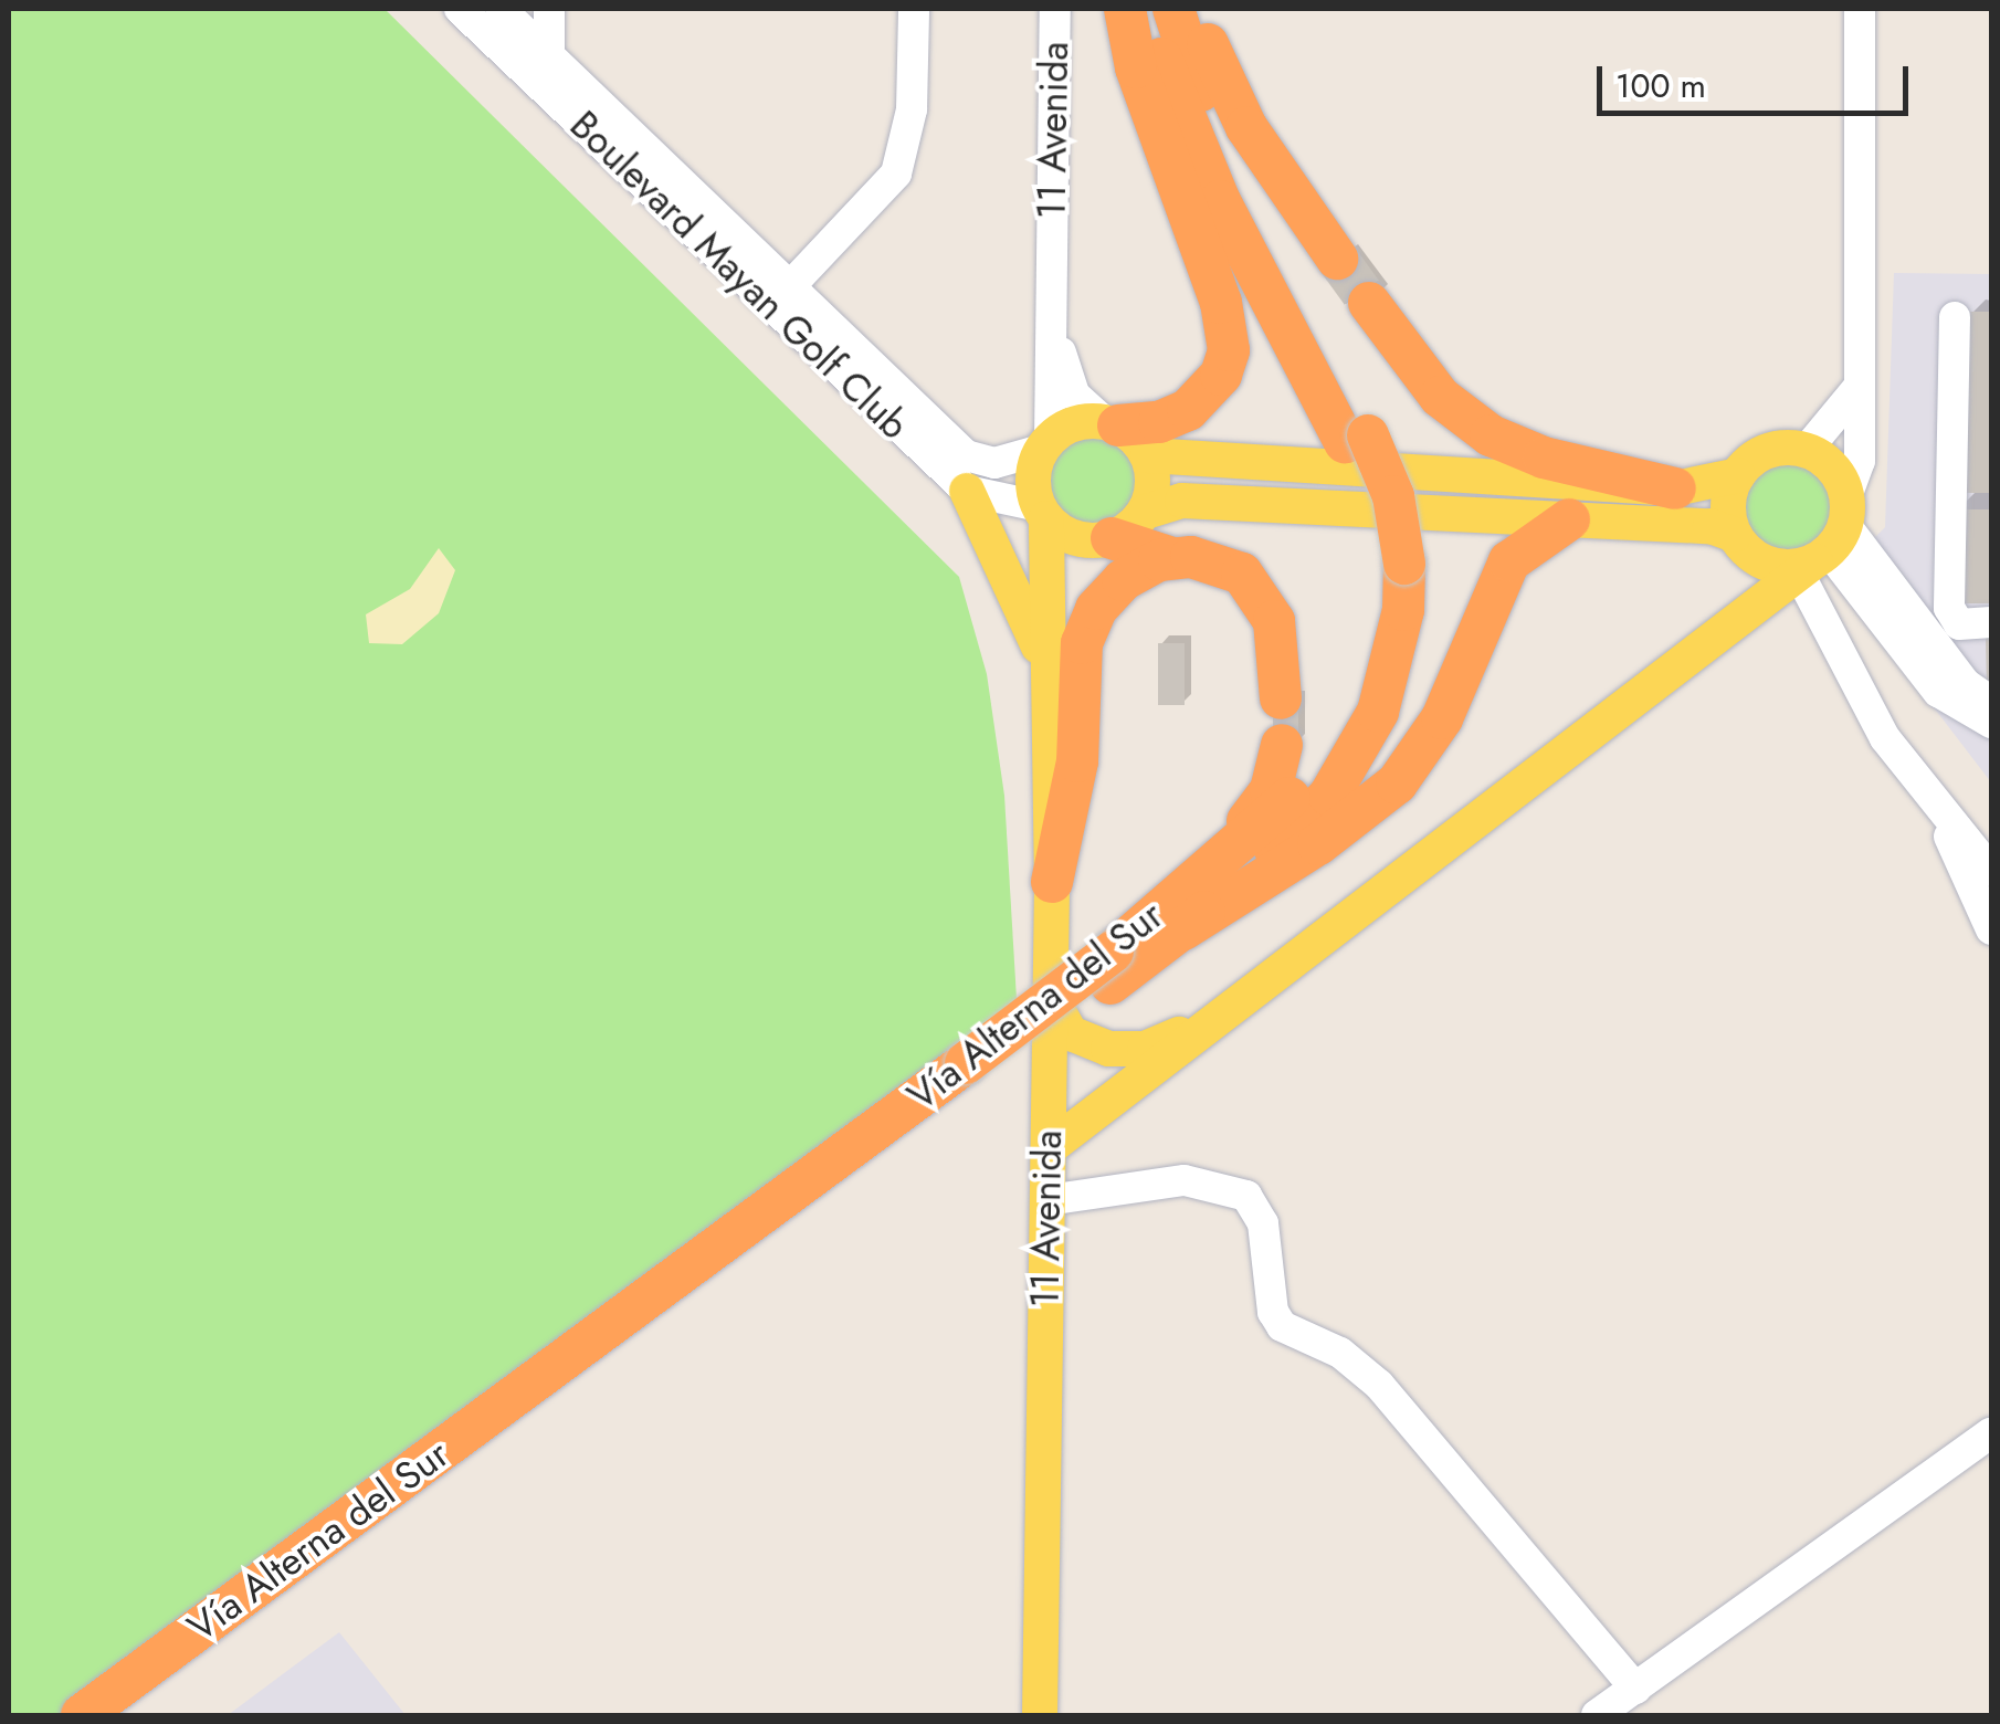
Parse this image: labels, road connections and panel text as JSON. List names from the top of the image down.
{
  "streets": {
    "highway": ["Vía Alterna del Sur"],
    "main road": ["11 Avenida"],
    "street": ["Boulevard Mayan Golf Club"]
  },
  "crossings": [
    ["11 Avenida", "Boulevard Mayan Golf Club"]
  ],
  "scale_bar": "100 m"
}
